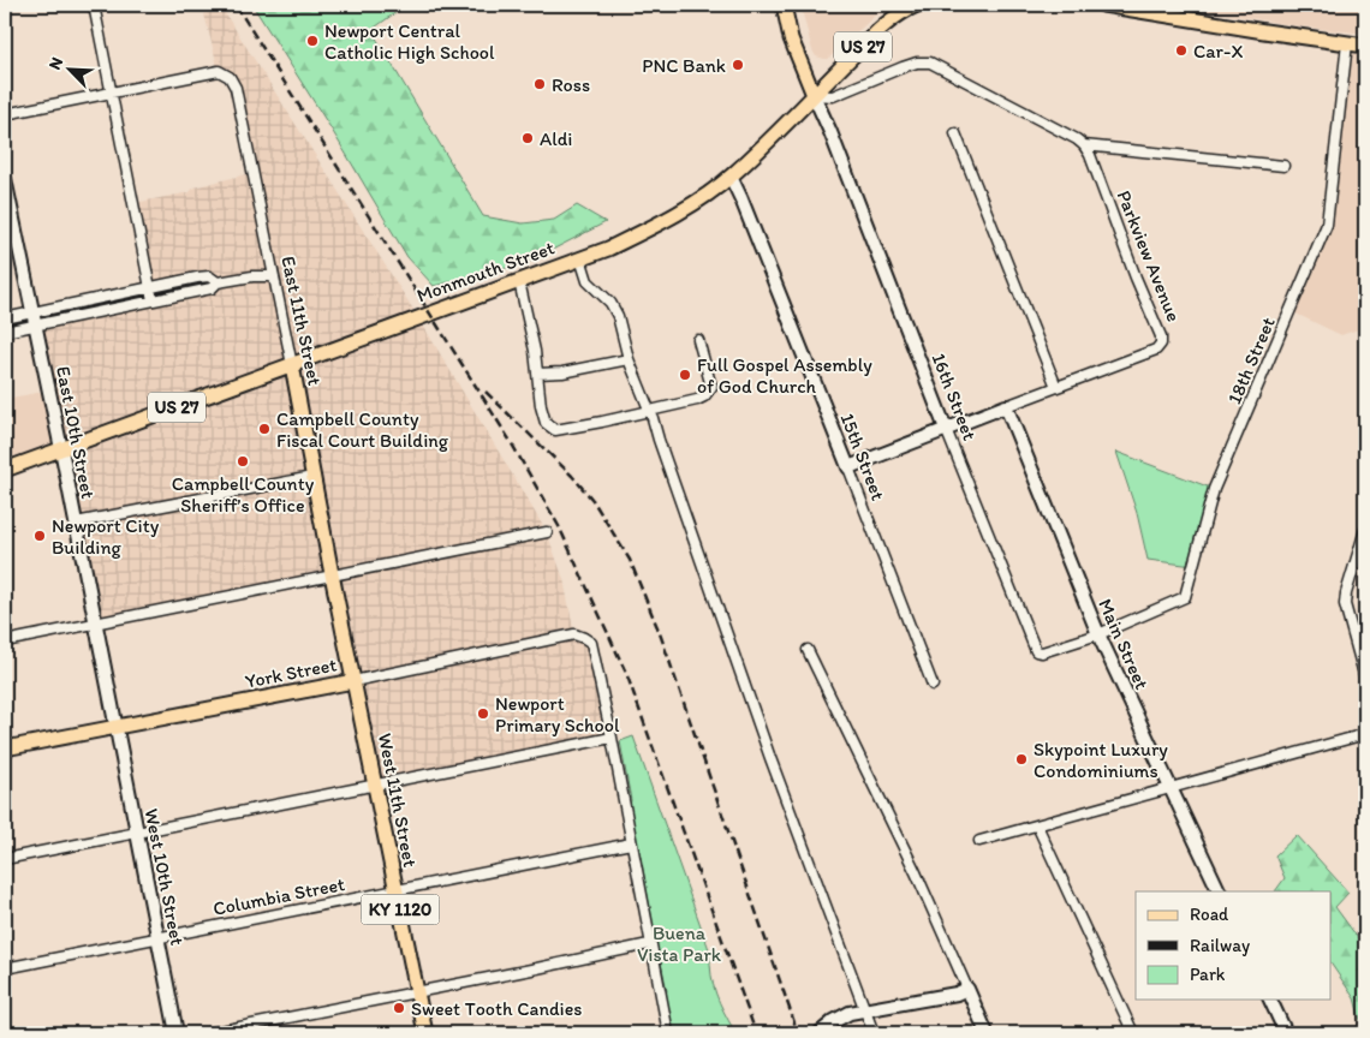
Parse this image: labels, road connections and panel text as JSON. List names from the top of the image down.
{
  "streets": {
    "main road": [
      "US 27",
      "Monmouth Street",
      "East 11th Street",
      "York Street",
      "West 11th Street",
      "KY 1120"
    ],
    "street": [
      "Parkview Avenue",
      "18th Street",
      "16th Street",
      "East 10th Street",
      "15th Street",
      "Main Street",
      "West 10th Street",
      "Columbia Street"
    ]
  },
  "crossings": [
    ["Parkview Avenue", "16th Street"],
    ["Parkview Avenue", "15th Street"],
    ["Parkview Avenue", "Main Street"],
    ["Monmouth Street", "East 11th Street"],
    ["Monmouth Street", "16th Street"],
    ["Monmouth Street", "East 10th Street"],
    ["Monmouth Street", "15th Street"],
    ["East 11th Street", "York Street"],
    ["East 11th Street", "West 11th Street"],
    ["18th Street", "16th Street"],
    ["18th Street", "Main Street"],
    ["16th Street", "Main Street"],
    ["East 10th Street", "York Street"],
    ["East 10th Street", "West 10th Street"],
    ["York Street", "West 11th Street"],
    ["York Street", "West 10th Street"],
    ["West 11th Street", "Columbia Street"],
    ["West 10th Street", "Columbia Street"]
  ],
  "parks": ["Buena Vista Park"],
  "places": [
    "Newport Central Catholic High School",
    "Car-X",
    "PNC Bank",
    "Ross",
    "Aldi",
    "Full Gospel Assembly of God Church",
    "Campbell County Fiscal Court Building",
    "Campbell County Sheriff’s Office",
    "Newport City Building",
    "Newport Primary School",
    "Skypoint Luxury Condominiums",
    "Sweet Tooth Candies"
  ],
  "legend": ["Road", "Railway", "Park"],
  "north": "top left"
}
